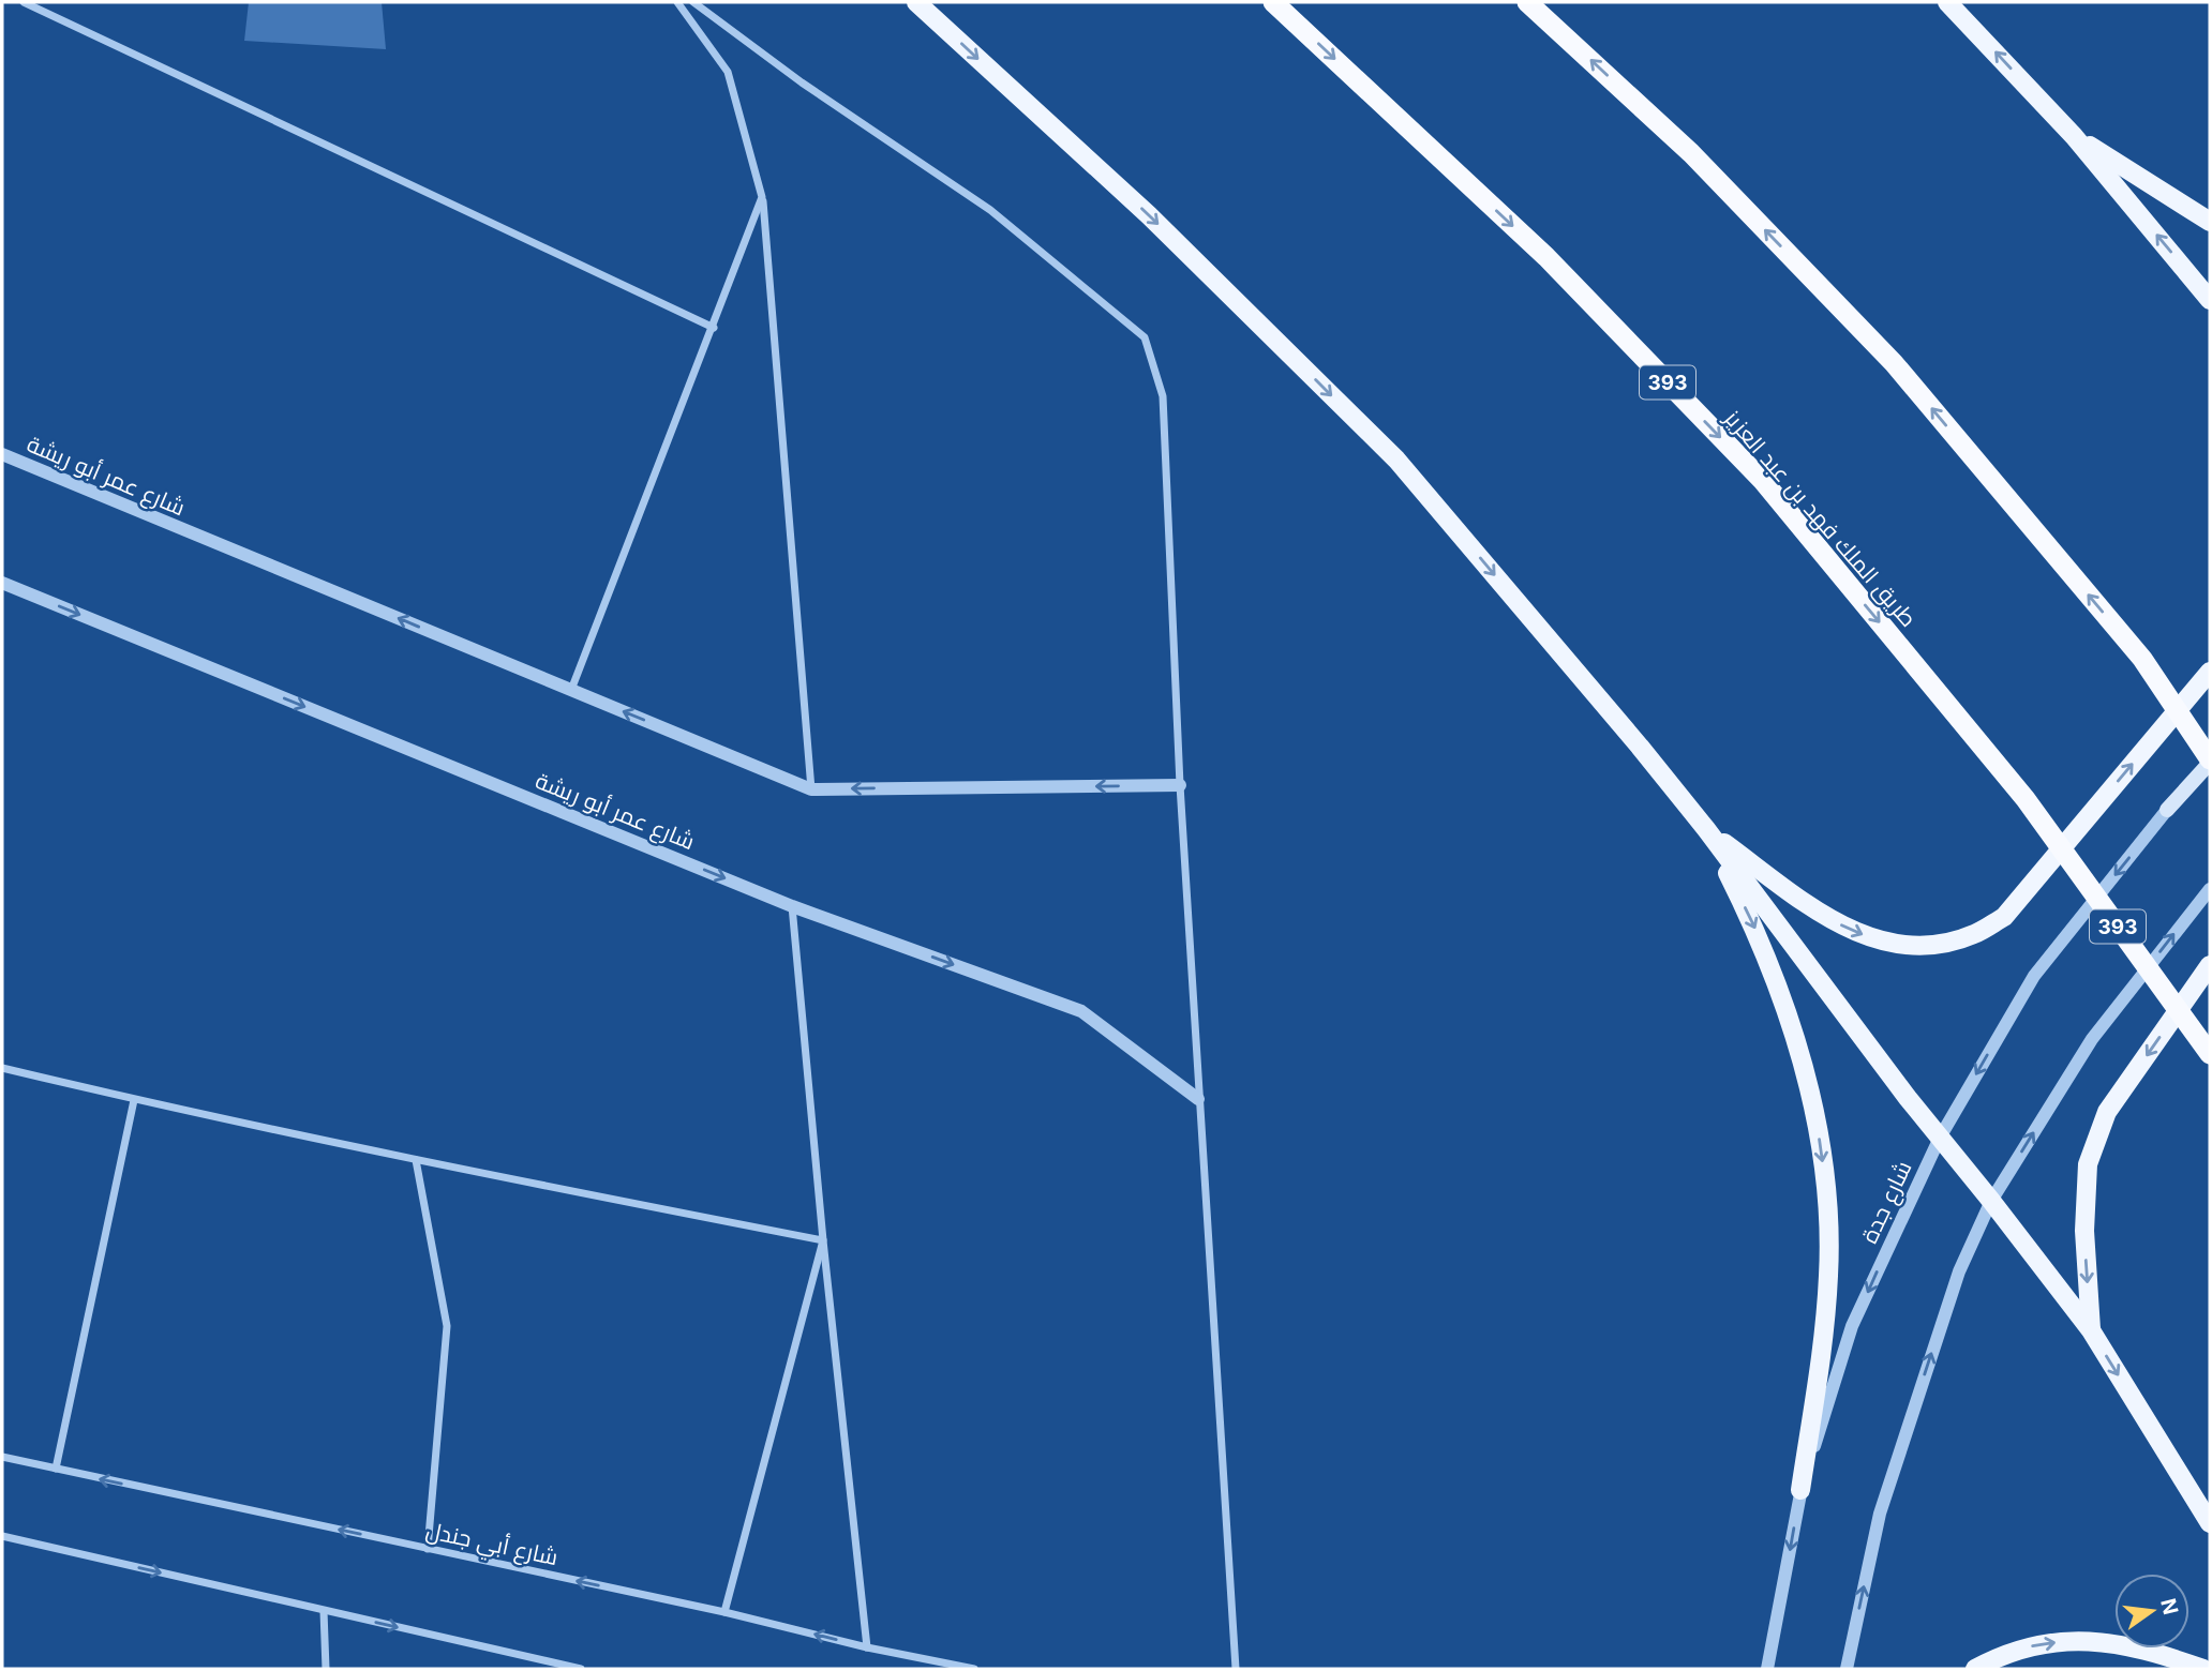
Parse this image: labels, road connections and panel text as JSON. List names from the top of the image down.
{
  "streets": {
    "highway": ["393", "طريق الملك فهد بن عبد العزيز"],
    "street": ["شارع عمر أبو ريشة", "شارع جدة", "شارع أبي جندل"]
  },
  "one_way": ["شارع أبي جندل"],
  "north": "right"
}
